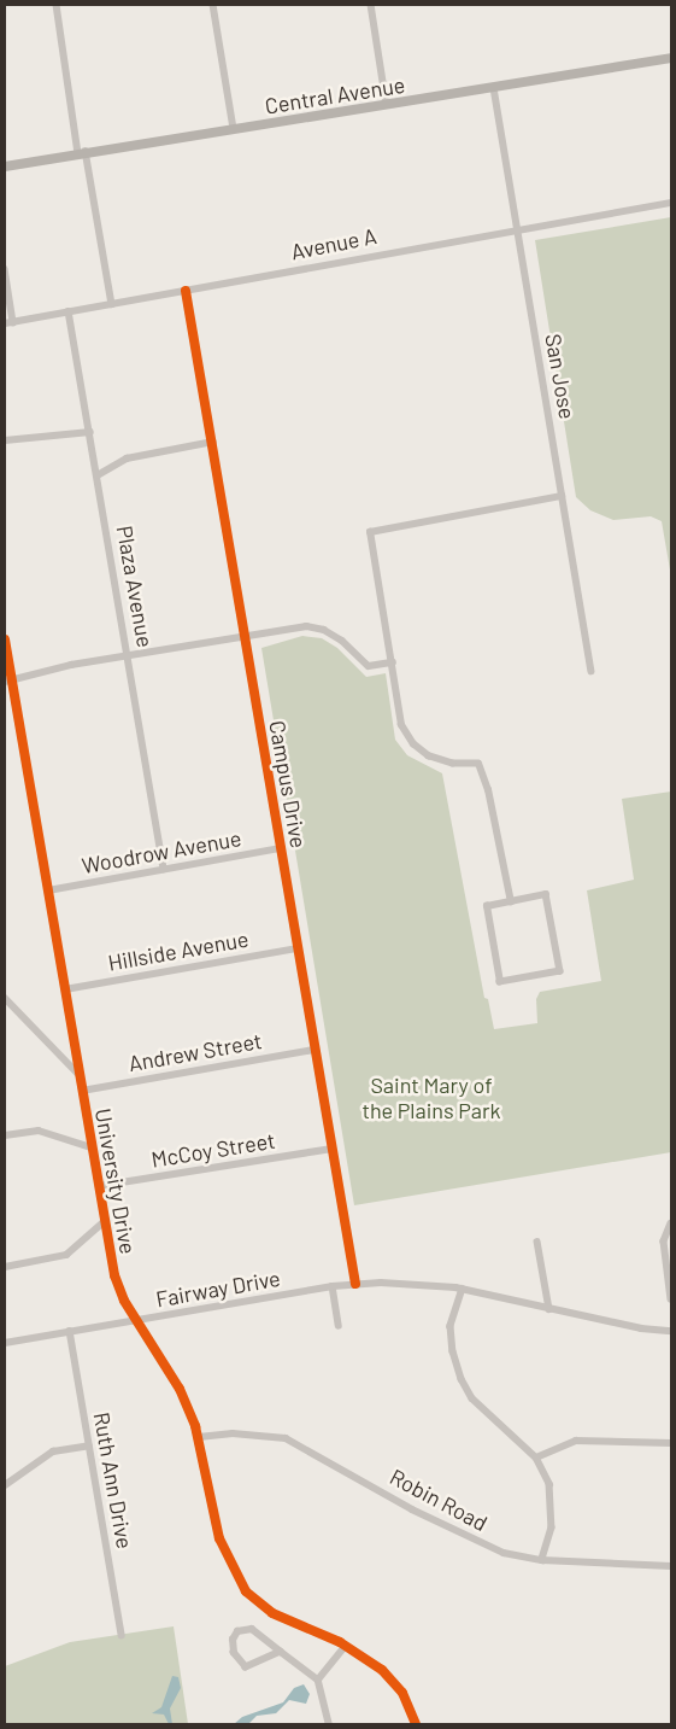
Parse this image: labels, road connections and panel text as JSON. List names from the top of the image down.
{
  "streets": {
    "street": [
      "Central Avenue",
      "Avenue A",
      "San Jose",
      "Plaza Avenue",
      "Campus Drive",
      "Woodrow Avenue",
      "Hillside Avenue",
      "Andrew Street",
      "McCoy Street",
      "University Drive",
      "Fairway Drive",
      "Ruth Ann Drive",
      "Robin Road"
    ]
  },
  "crossings": [
    ["Central Avenue", "San Jose"],
    ["Avenue A", "San Jose"],
    ["Avenue A", "Plaza Avenue"],
    ["Avenue A", "Campus Drive"],
    ["Plaza Avenue", "Woodrow Avenue"],
    ["Campus Drive", "Woodrow Avenue"],
    ["Campus Drive", "Hillside Avenue"],
    ["Campus Drive", "Andrew Street"],
    ["Campus Drive", "McCoy Street"],
    ["Campus Drive", "Fairway Drive"],
    ["Woodrow Avenue", "University Drive"],
    ["Hillside Avenue", "University Drive"],
    ["Andrew Street", "University Drive"],
    ["McCoy Street", "University Drive"],
    ["University Drive", "Fairway Drive"],
    ["University Drive", "Robin Road"],
    ["Fairway Drive", "Ruth Ann Drive"]
  ],
  "parks": ["Saint Mary of the Plains Park"]
}
